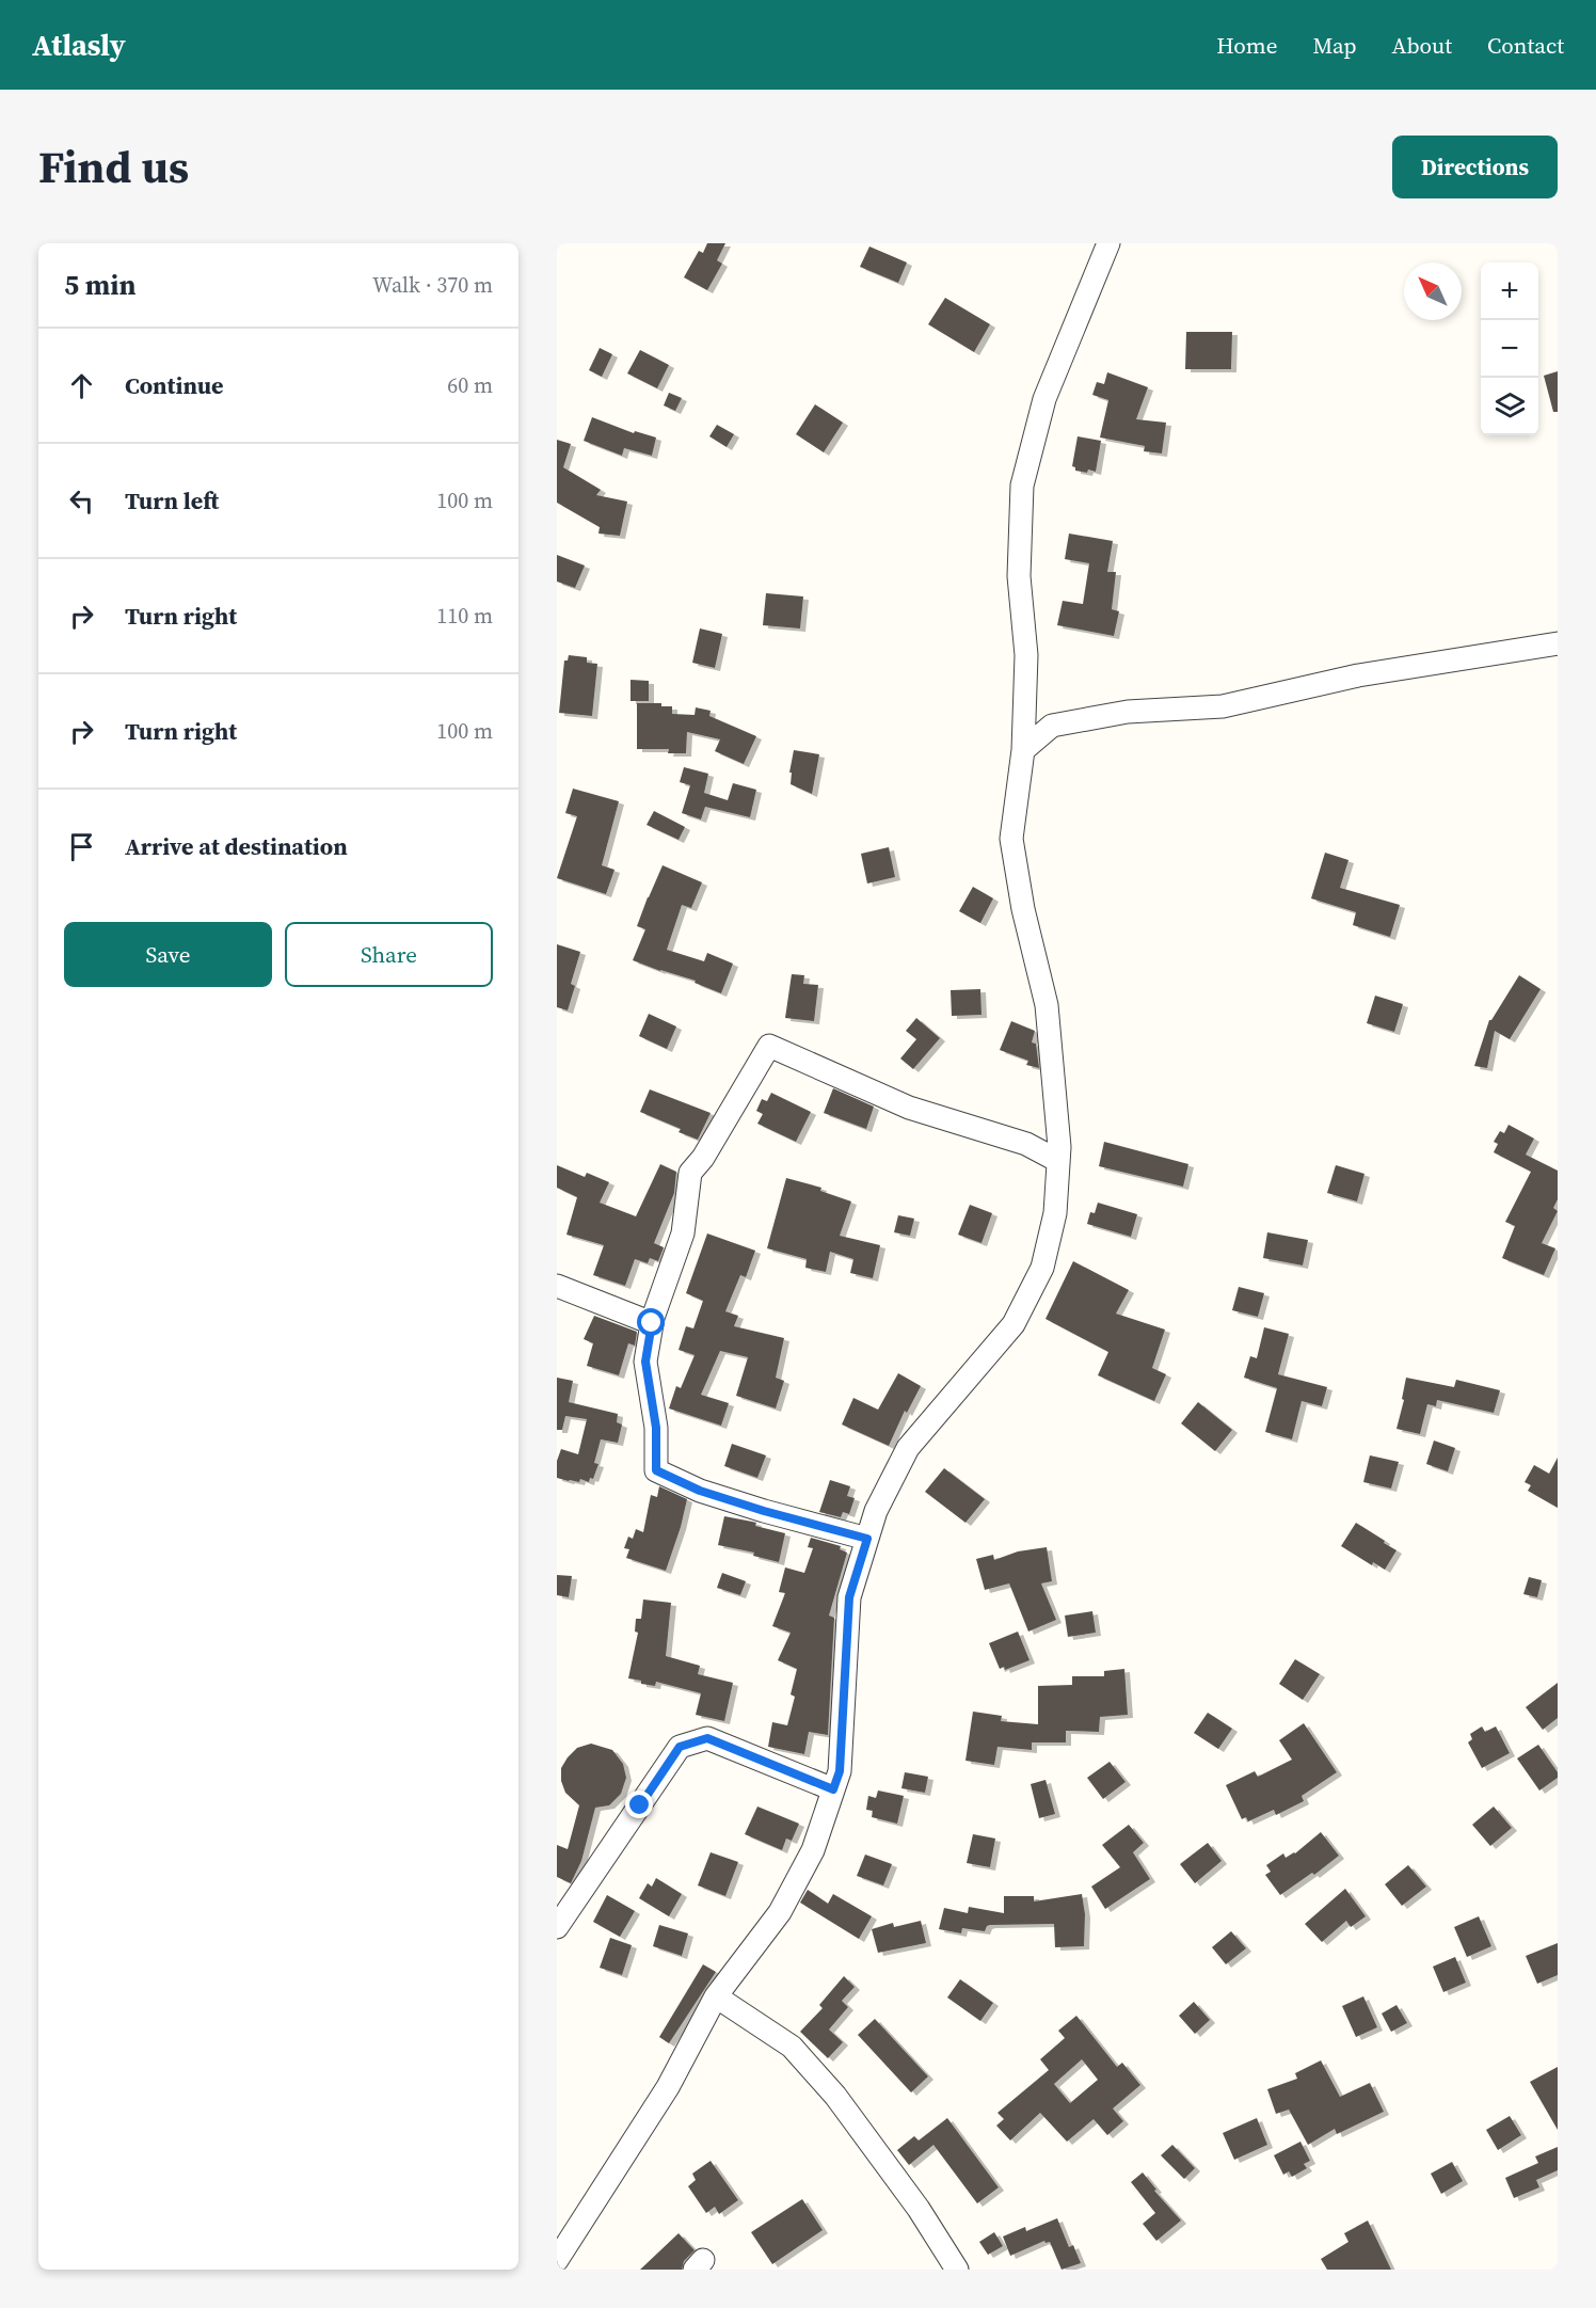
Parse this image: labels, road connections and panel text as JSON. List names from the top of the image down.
{
  "north": "top left",
  "page": {
    "header": "Atlasly",
    "nav": [
      "Home",
      "Map",
      "About",
      "Contact"
    ],
    "title": "Find us",
    "buttons": [
      "Directions",
      ["Save", "Share"]
    ],
    "heading": ["5 min", "Walk · 370 m"],
    "map_buttons": ["+", "−"],
    "list": [
      ["Continue", "60 m"],
      ["Turn left", "100 m"],
      ["Turn right", "110 m"],
      ["Turn right", "100 m"],
      "Arrive at destination"
    ]
  }
}
